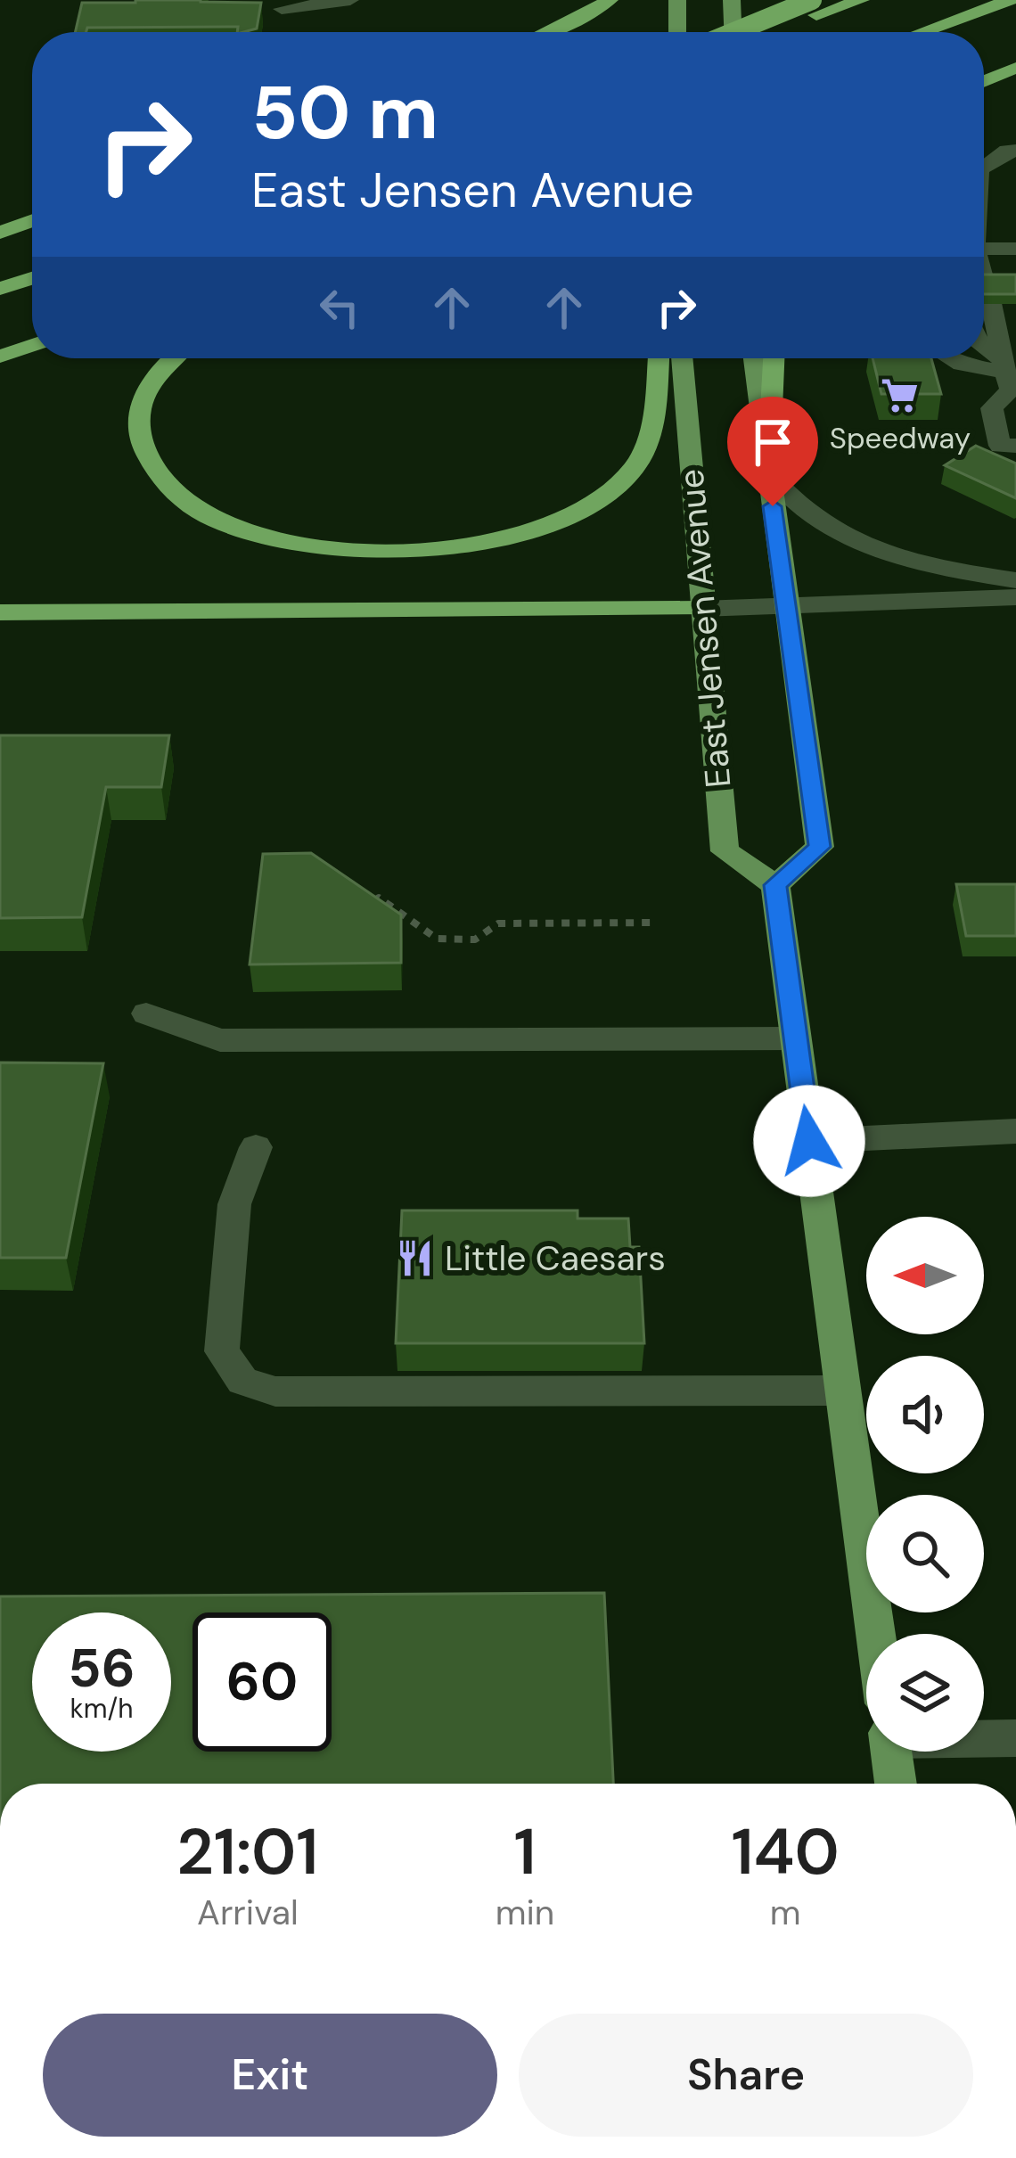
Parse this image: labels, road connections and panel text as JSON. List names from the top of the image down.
{
  "streets": {
    "main road": ["East Jensen Avenue"]
  },
  "places": {
    "supermarket": ["Speedway"],
    "restaurant": ["Little Caesars"]
  },
  "north": "left",
  "page": {
    "turn": ["50 m", "East Jensen Avenue"],
    "speed": "56 km/h",
    "limit": "60",
    "eta": [
      "21:01",
      "Arrival",
      "1",
      "min",
      "140",
      "m"
    ],
    "buttons": ["Exit", "Share"]
  }
}
